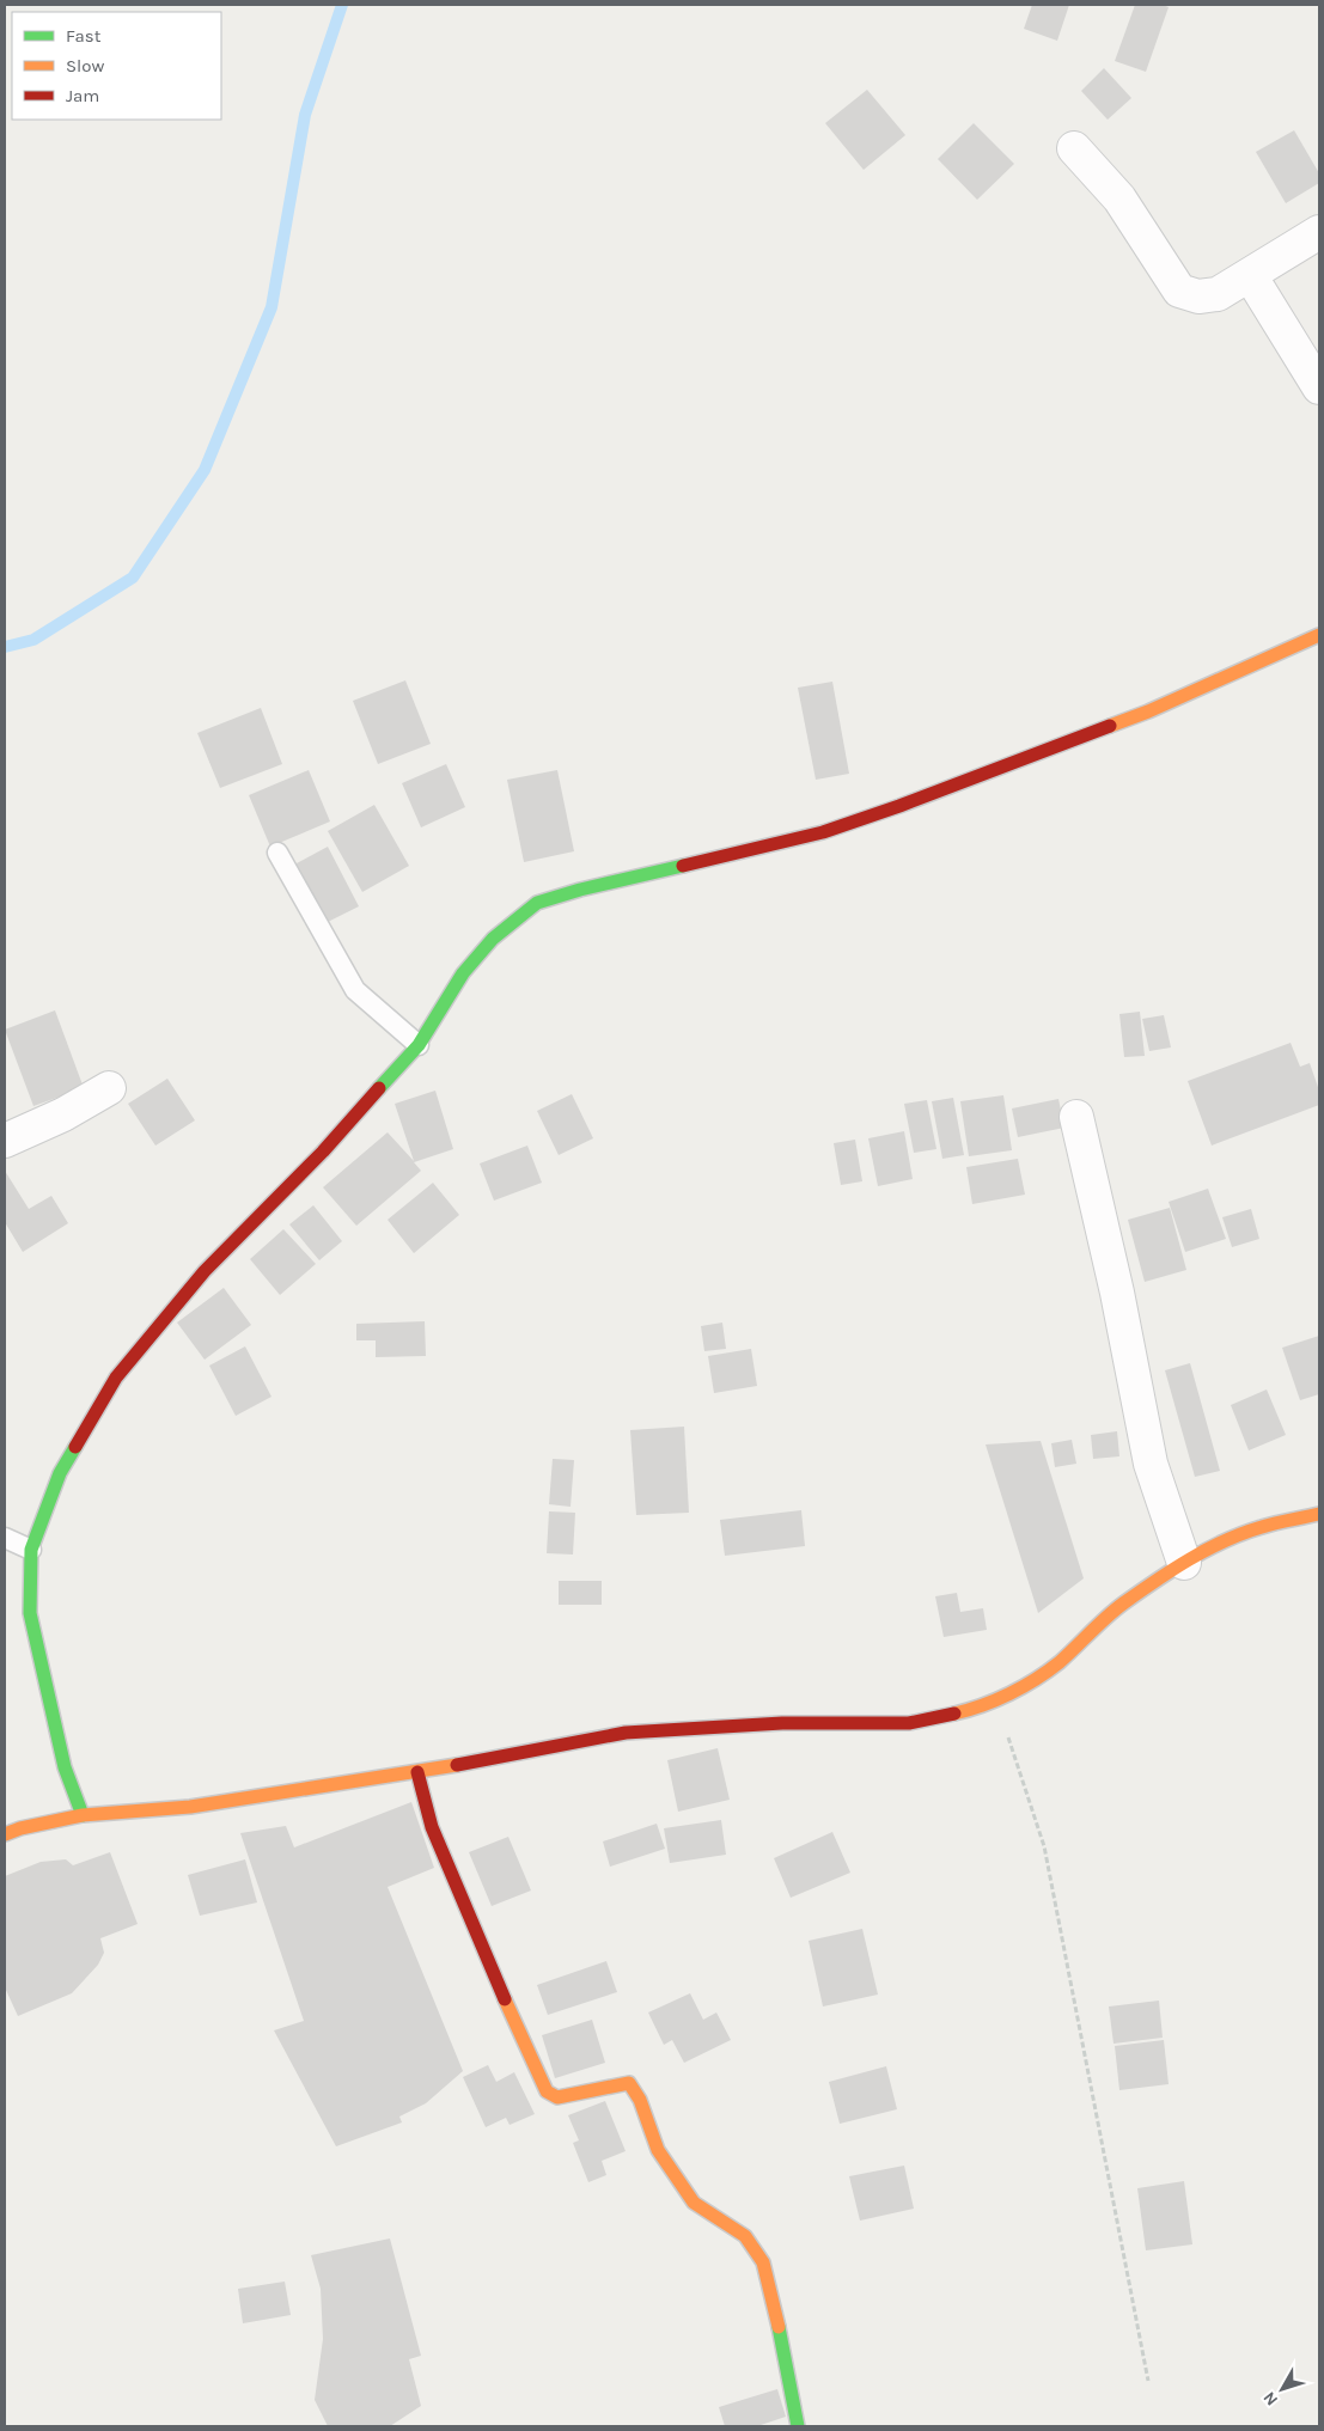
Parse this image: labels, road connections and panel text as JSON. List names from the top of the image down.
{
  "legend": ["Fast", "Slow", "Jam"],
  "north": "bottom left"
}
